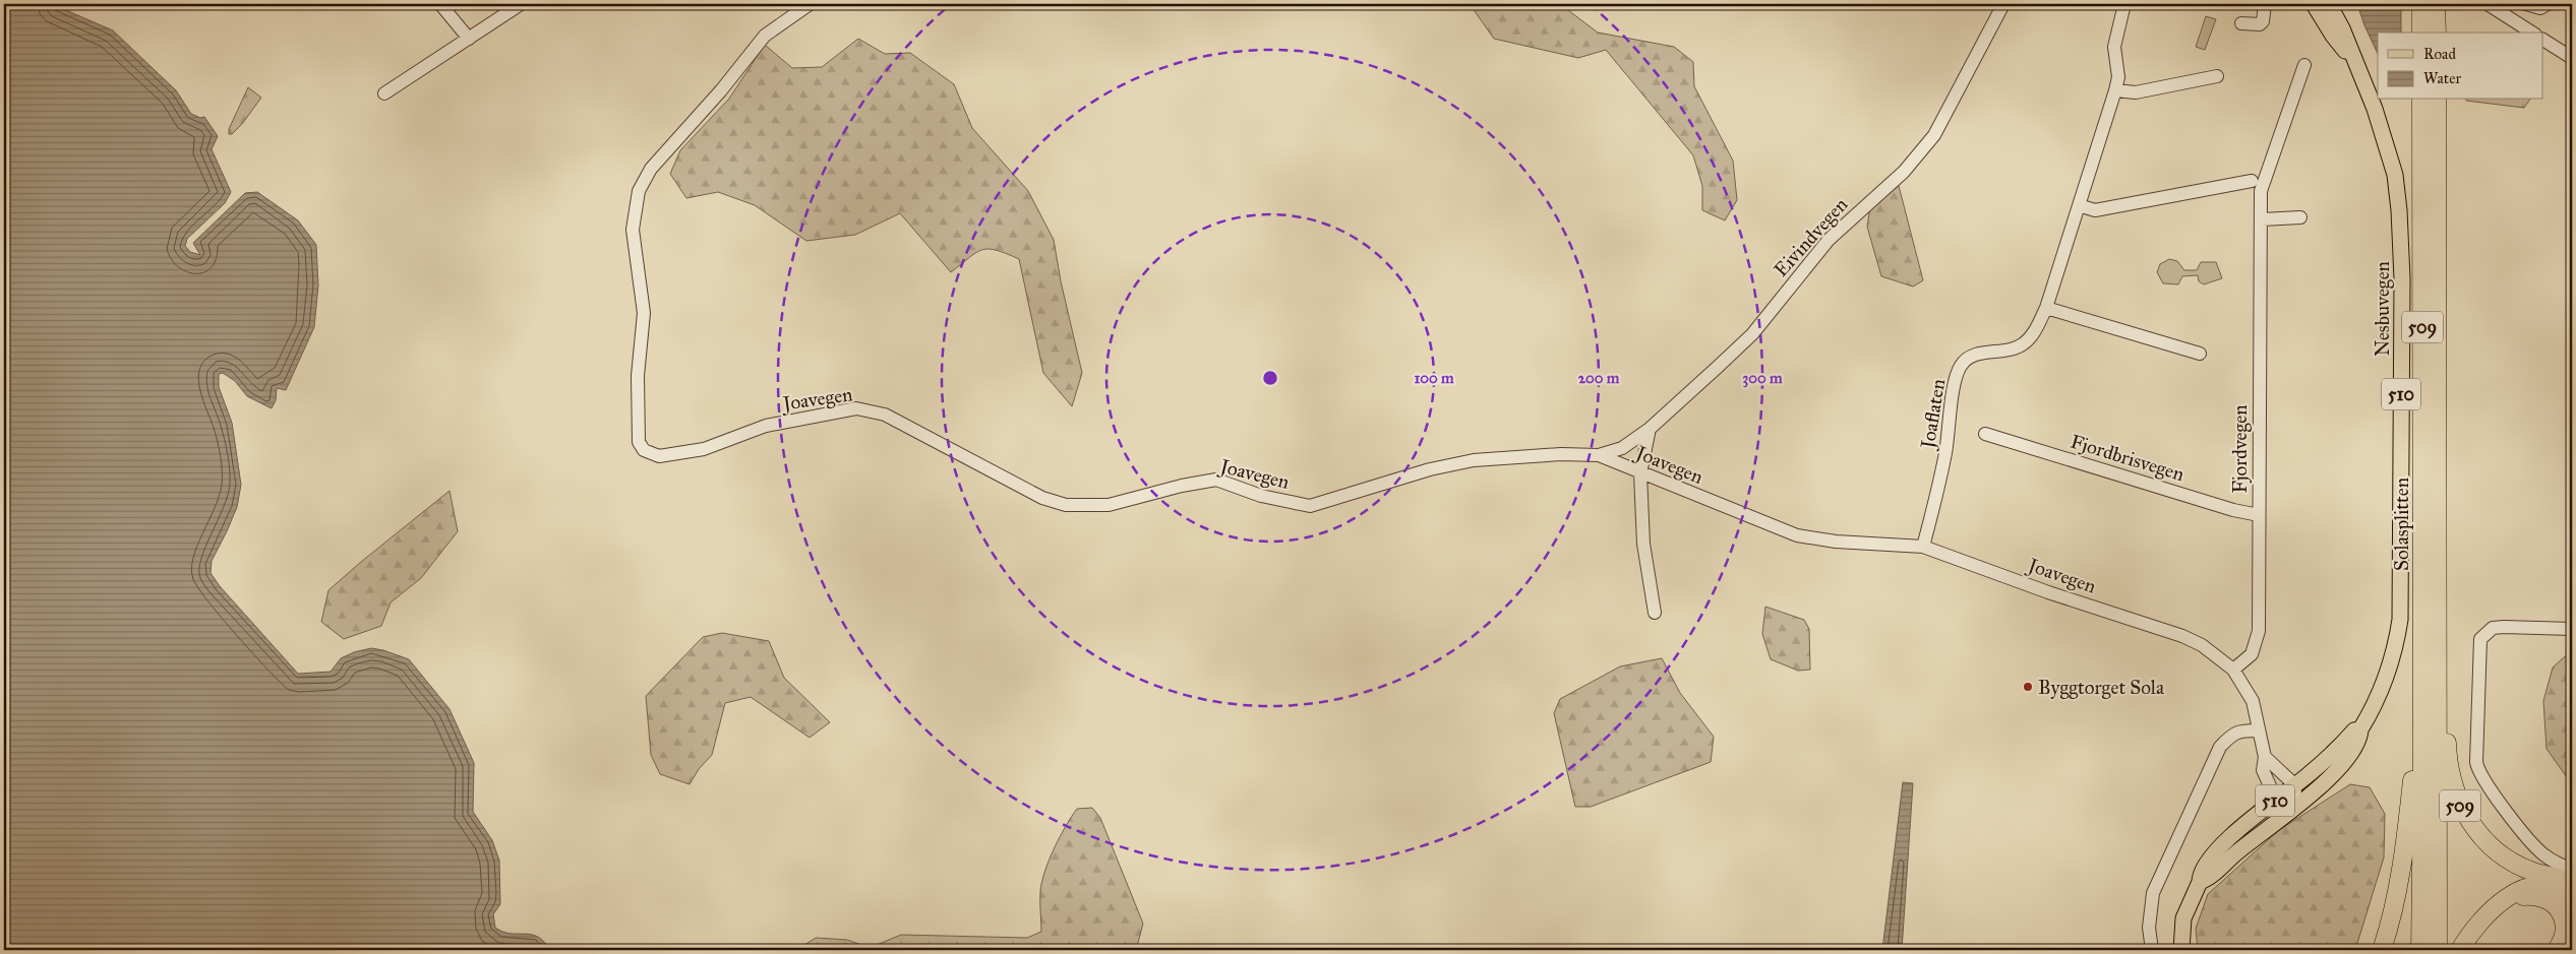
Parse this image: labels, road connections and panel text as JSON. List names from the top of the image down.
{
  "streets": {
    "highway": ["509", "Solasplitten"],
    "main road": ["Nesbuvegen", "510"],
    "street": [
      "Eivindvegen",
      "Joavegen",
      "Joaflaten",
      "Fjordvegen",
      "Fjordbrisvegen"
    ]
  },
  "crossings": [
    ["Eivindvegen", "Joavegen"],
    ["Nesbuvegen", "510"],
    ["Nesbuvegen", "Joavegen"],
    ["509", "Solasplitten"],
    ["Joavegen", "Joaflaten"],
    ["Joavegen", "Fjordvegen"],
    ["Fjordvegen", "Fjordbrisvegen"]
  ],
  "places": ["Byggtorget Sola"],
  "legend": ["Road", "Water"],
  "rings": ["100 m", "200 m", "300 m"]
}
